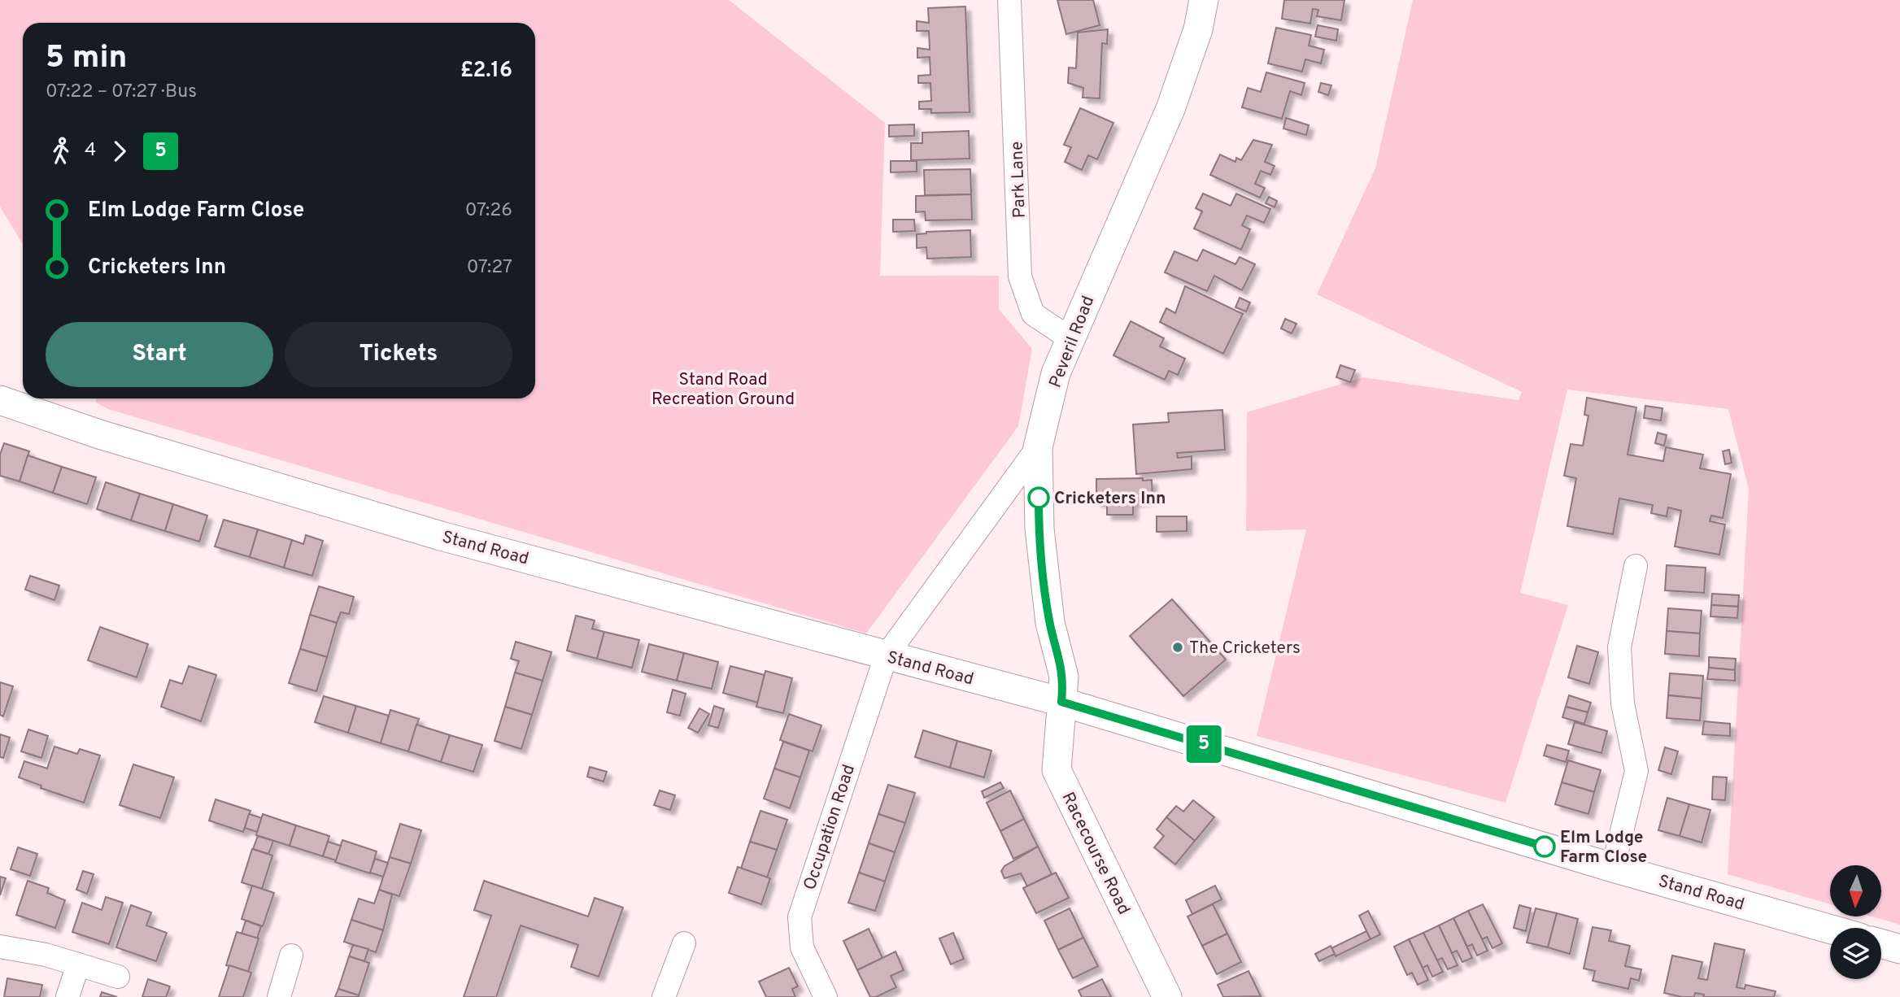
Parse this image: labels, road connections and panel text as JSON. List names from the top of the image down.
{
  "streets": {
    "street": [
      "Park Lane",
      "Peveril Road",
      "Stand Road",
      "Occupation Road",
      "Racecourse Road"
    ]
  },
  "crossings": [
    ["Park Lane", "Peveril Road"],
    ["Peveril Road", "Stand Road"],
    ["Peveril Road", "Occupation Road"],
    ["Peveril Road", "Racecourse Road"],
    ["Stand Road", "Occupation Road"],
    ["Stand Road", "Racecourse Road"]
  ],
  "parks": ["Stand Road Recreation Ground"],
  "places": ["Cricketers Inn", "The Cricketers", "Elm Lodge Farm Close"],
  "lines": ["bus line 5"],
  "north": "bottom",
  "page": {
    "on_map": "5",
    "heading": ["5 min", "07:22 – 07:27 · Bus", "£2.16"],
    "legs": ["4", "5"],
    "list": [
      {
        "name": "Elm Lodge Farm Close",
        "value": "07:26"
      },
      {
        "name": "Cricketers Inn",
        "value": "07:27"
      }
    ],
    "buttons": ["Start", "Tickets"]
  }
}
